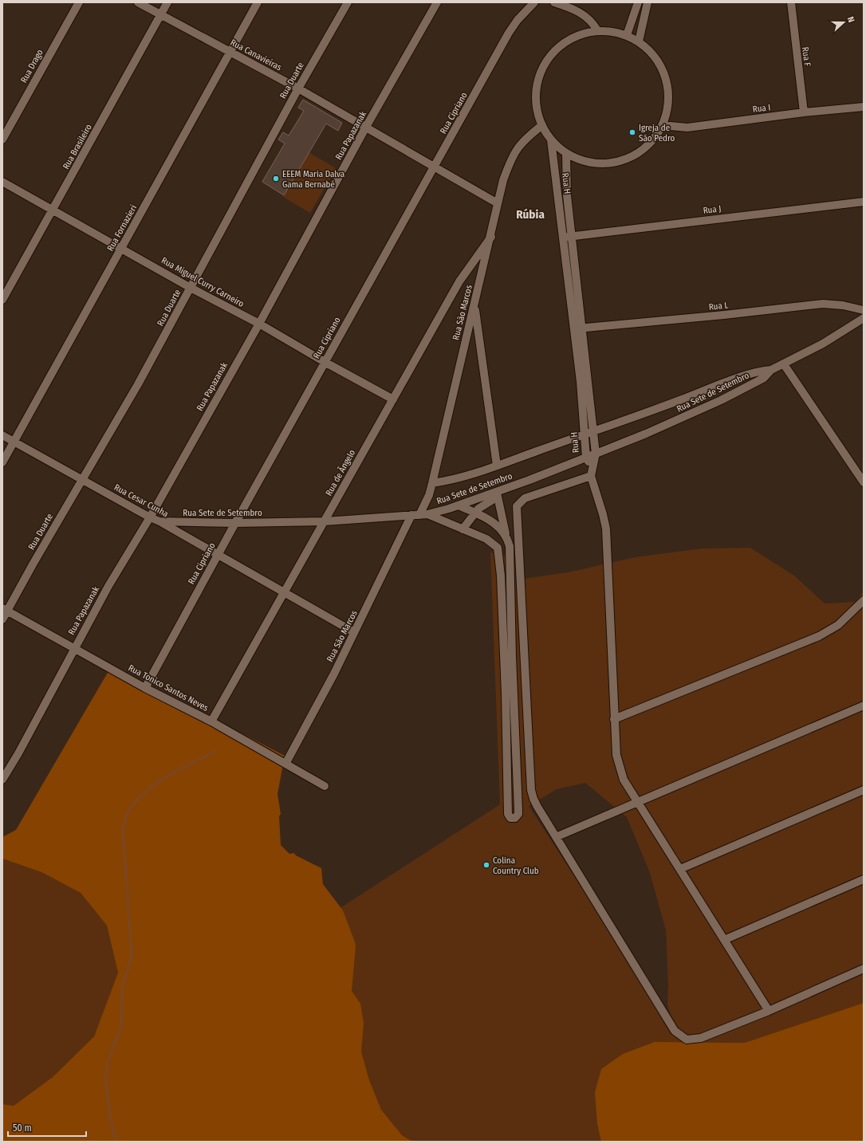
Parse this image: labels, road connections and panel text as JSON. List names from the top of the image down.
{
  "streets": {
    "street": [
      "Rua Canavieiras",
      "Rua F",
      "Rua Drago",
      "Rua Duarte",
      "Rua I",
      "Rua Cipriano",
      "Rua Papazanak",
      "Rua Brasileiro",
      "Rua H",
      "Rua J",
      "Rua Fornazieri",
      "Rua Miguel Curry Carneiro",
      "Rua L",
      "Rua São Marcos",
      "Rua Sete de Setembro",
      "Rua de Ângelo",
      "Rua Cesar Cunha",
      "Rua Tonico Santos Neves"
    ]
  },
  "crossings": [
    ["Rua Canavieiras", "Rua Duarte"],
    ["Rua Canavieiras", "Rua Cipriano"],
    ["Rua Canavieiras", "Rua Papazanak"],
    ["Rua Canavieiras", "Rua Brasileiro"],
    ["Rua Canavieiras", "Rua Fornazieri"],
    ["Rua Canavieiras", "Rua São Marcos"],
    ["Rua F", "Rua I"],
    ["Rua Duarte", "Rua Miguel Curry Carneiro"],
    ["Rua Duarte", "Rua Cesar Cunha"],
    ["Rua Duarte", "Rua Tonico Santos Neves"],
    ["Rua Cipriano", "Rua Miguel Curry Carneiro"],
    ["Rua Cipriano", "Rua Sete de Setembro"],
    ["Rua Cipriano", "Rua Cesar Cunha"],
    ["Rua Cipriano", "Rua Tonico Santos Neves"],
    ["Rua Papazanak", "Rua Miguel Curry Carneiro"],
    ["Rua Papazanak", "Rua Cesar Cunha"],
    ["Rua Papazanak", "Rua Tonico Santos Neves"],
    ["Rua Brasileiro", "Rua Miguel Curry Carneiro"],
    ["Rua H", "Rua J"],
    ["Rua H", "Rua L"],
    ["Rua H", "Rua Sete de Setembro"],
    ["Rua Fornazieri", "Rua Miguel Curry Carneiro"],
    ["Rua Fornazieri", "Rua Cesar Cunha"],
    ["Rua Miguel Curry Carneiro", "Rua de Ângelo"],
    ["Rua São Marcos", "Rua Sete de Setembro"],
    ["Rua São Marcos", "Rua de Ângelo"],
    ["Rua São Marcos", "Rua Cesar Cunha"],
    ["Rua São Marcos", "Rua Tonico Santos Neves"],
    ["Rua Sete de Setembro", "Rua de Ângelo"],
    ["Rua Sete de Setembro", "Rua Cesar Cunha"],
    ["Rua de Ângelo", "Rua Cesar Cunha"],
    ["Rua de Ângelo", "Rua Tonico Santos Neves"]
  ],
  "districts": ["Rúbia"],
  "places": ["Igreja de São Pedro", "EEEM Maria Dalva Gama Bernabé", "Colina Country Club"],
  "scale_bar": "50 m",
  "north": "right"
}
